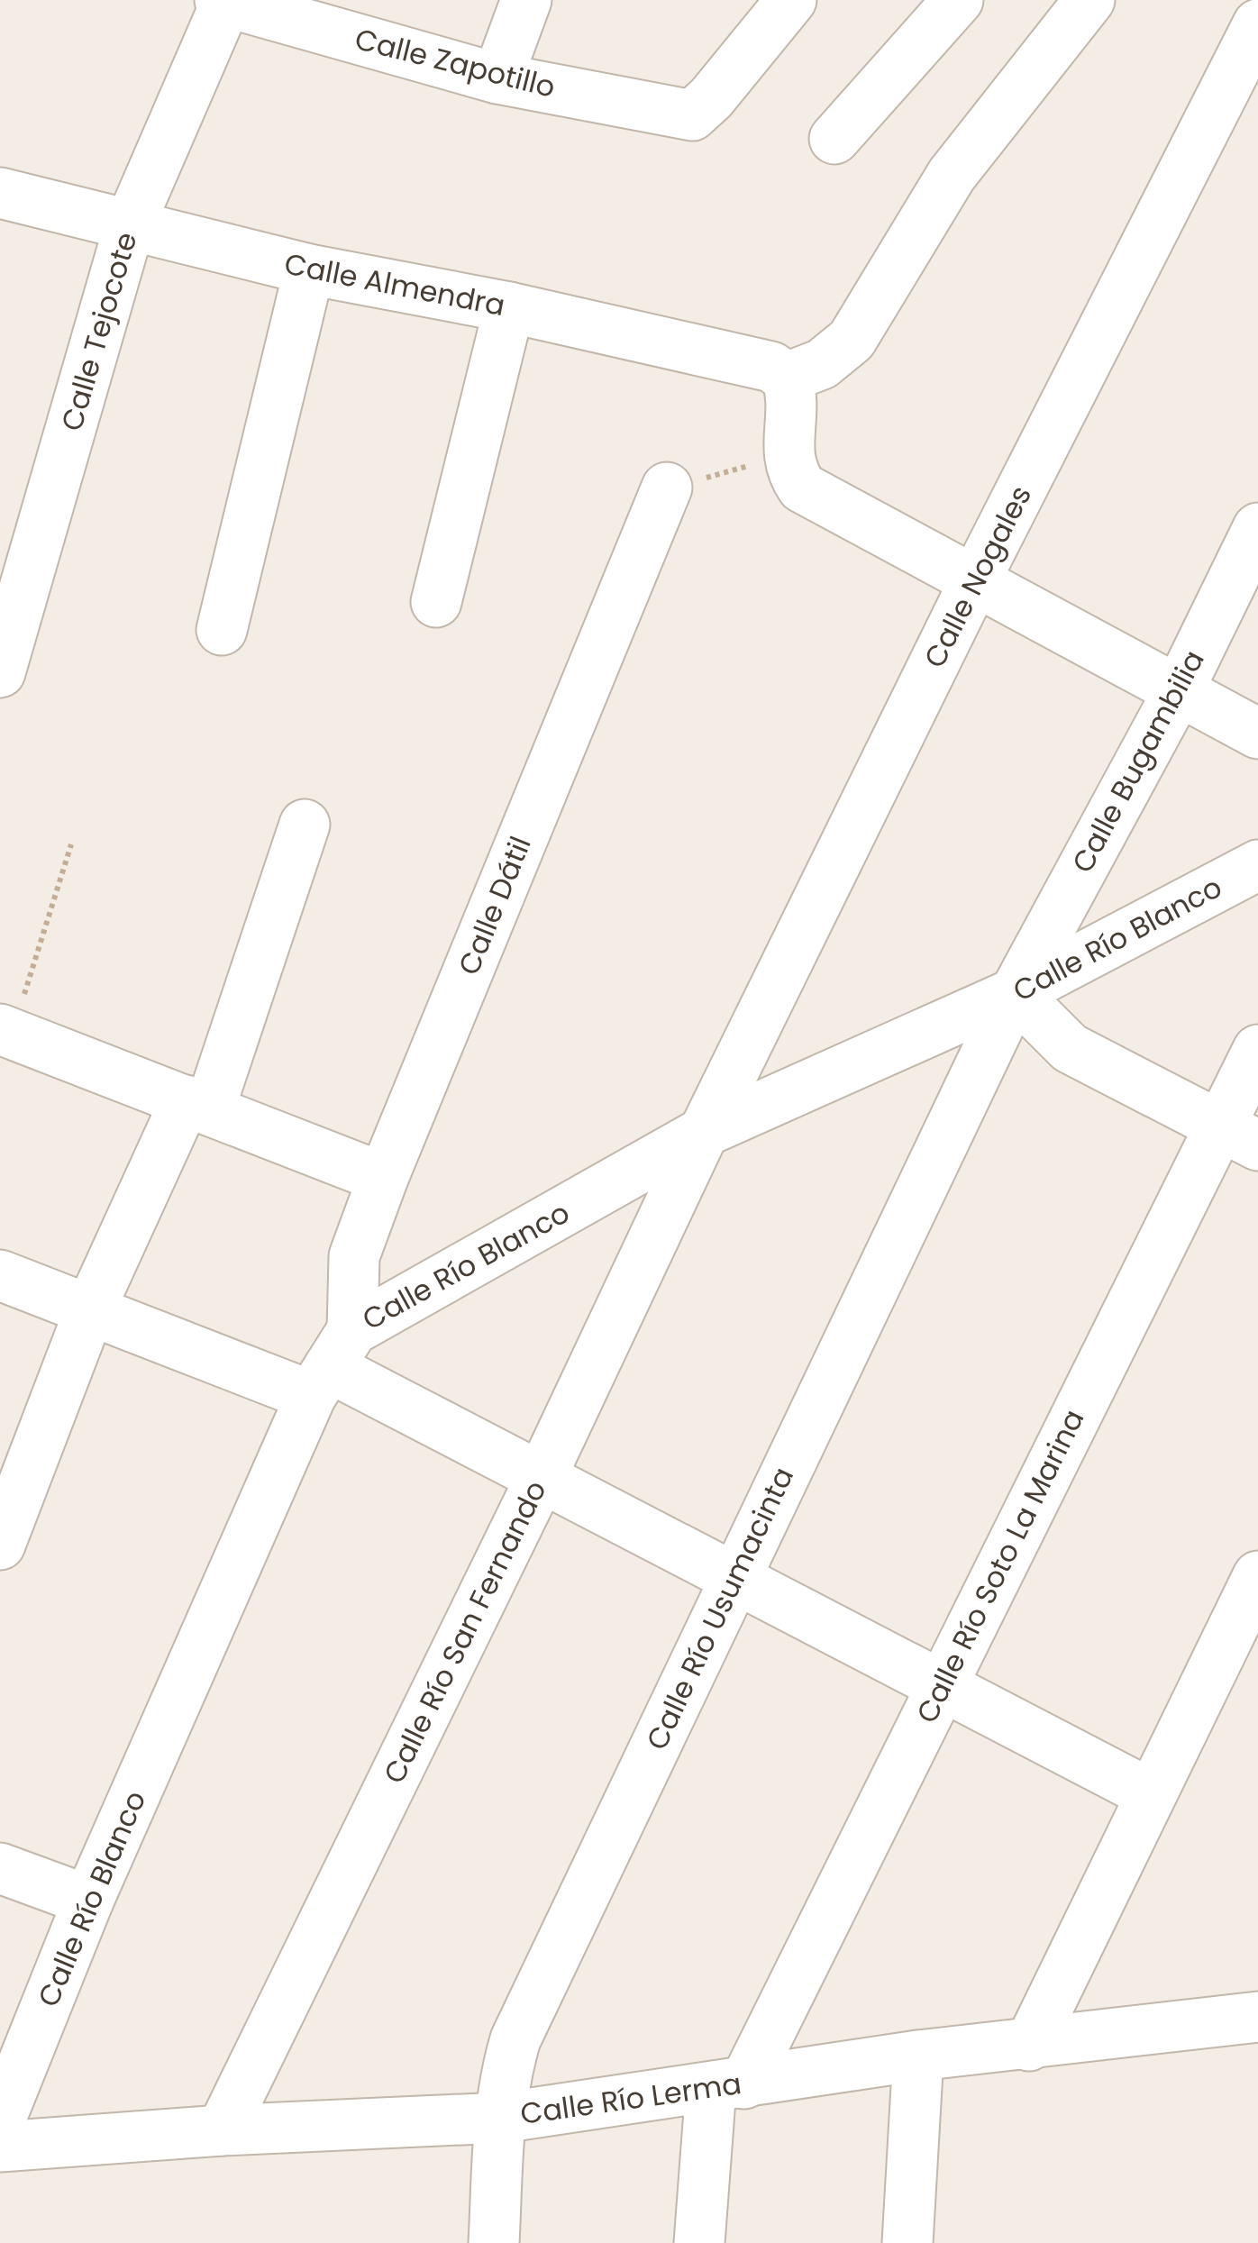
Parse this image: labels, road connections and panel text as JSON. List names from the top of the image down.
{
  "streets": {
    "street": [
      "Calle Zapotillo",
      "Calle Almendra",
      "Calle Tejocote",
      "Calle Nogales",
      "Calle Bugambilia",
      "Calle Dátil",
      "Calle Río Blanco",
      "Calle Río Soto La Marina",
      "Calle Río Usumacinta",
      "Calle Río San Fernando",
      "Calle Río Lerma"
    ]
  },
  "crossings": [
    ["Calle Zapotillo", "Calle Tejocote"],
    ["Calle Almendra", "Calle Tejocote"],
    ["Calle Nogales", "Calle Río Blanco"],
    ["Calle Nogales", "Calle Río San Fernando"],
    ["Calle Bugambilia", "Calle Río Blanco"],
    ["Calle Bugambilia", "Calle Río Usumacinta"],
    ["Calle Dátil", "Calle Río Blanco"],
    ["Calle Río Blanco", "Calle Río Usumacinta"],
    ["Calle Río Blanco", "Calle Río San Fernando"],
    ["Calle Río Blanco", "Calle Río Lerma"],
    ["Calle Río Soto La Marina", "Calle Río Lerma"],
    ["Calle Río Usumacinta", "Calle Río Lerma"],
    ["Calle Río San Fernando", "Calle Río Lerma"]
  ]
}
